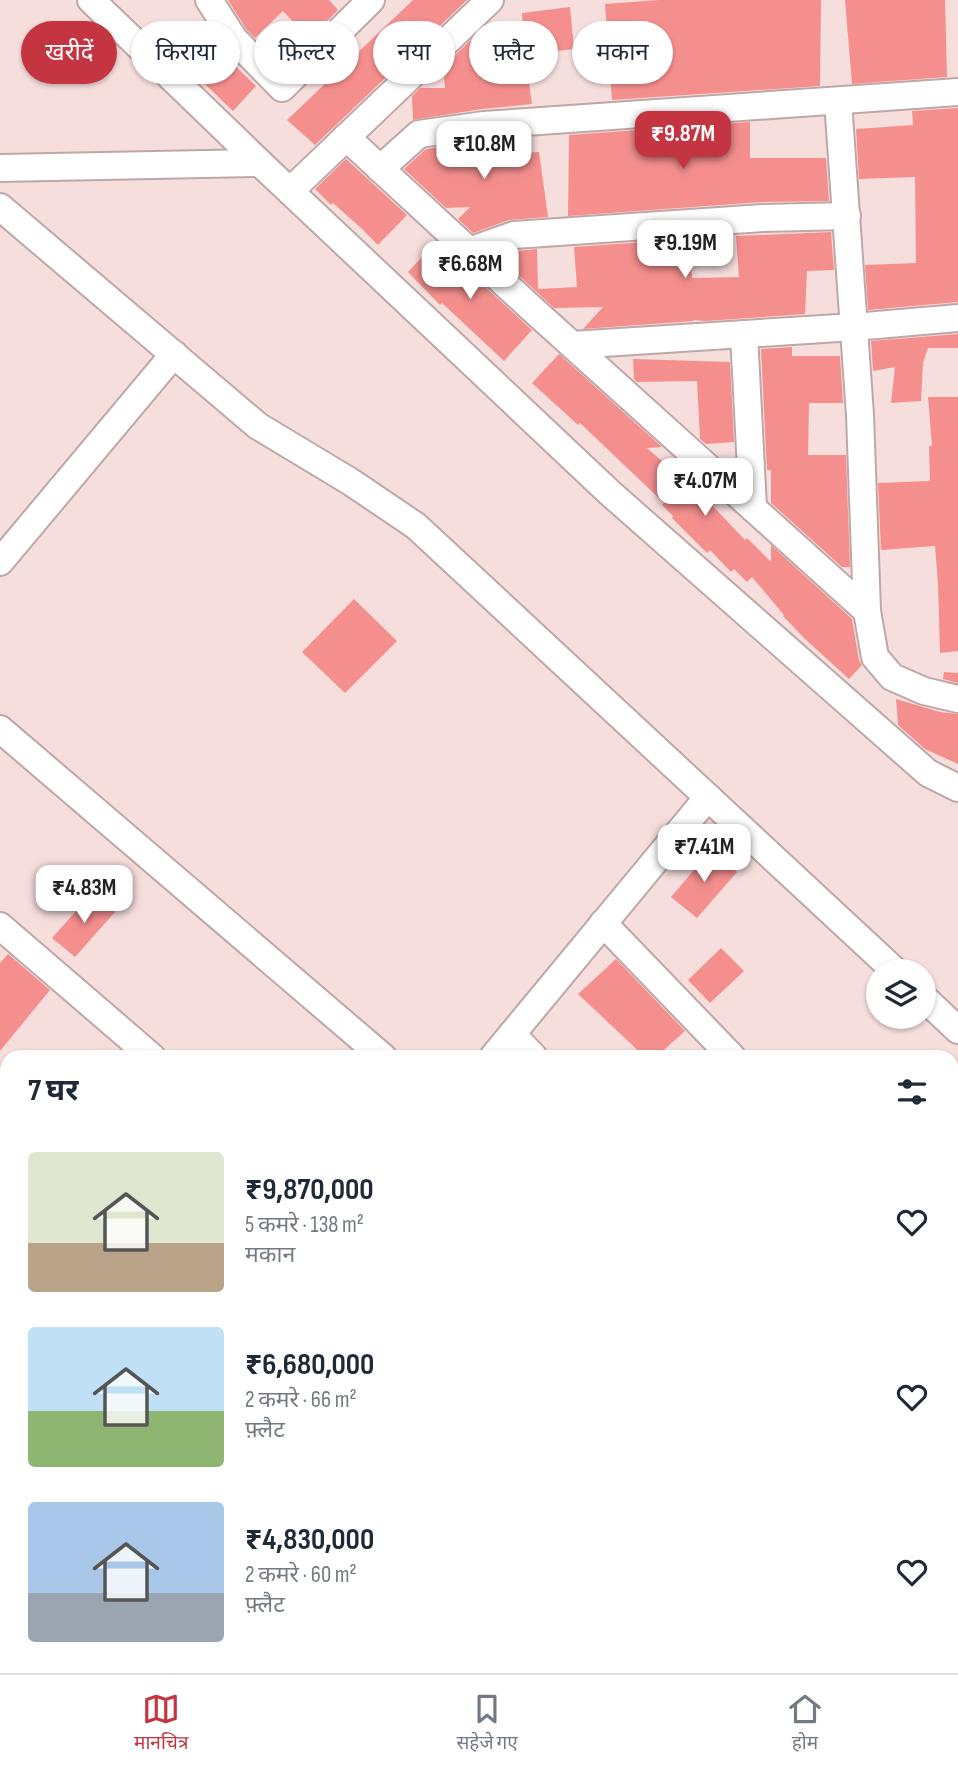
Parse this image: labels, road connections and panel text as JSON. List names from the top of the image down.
{
  "page": {
    "chip": [
      "खरीदें",
      "किराया",
      "फ़िल्टर",
      "नया",
      "फ़्लैट",
      "मकान"
    ],
    "price": [
      "₹9.87M",
      "₹10.8M",
      "₹9.19M",
      "₹6.68M",
      "₹4.07M",
      "₹7.41M",
      "₹4.83M"
    ],
    "heading": "7 घर",
    "list": [
      {
        "name": "₹9,870,000",
        "note": "5 कमरे · 138 m² · मकान"
      },
      {
        "name": "₹6,680,000",
        "note": "2 कमरे · 66 m² · फ़्लैट"
      },
      {
        "name": "₹4,830,000",
        "note": "2 कमरे · 60 m² · फ़्लैट"
      }
    ],
    "tabs": ["मानचित्र", "सहेजे गए", "होम"]
  }
}
